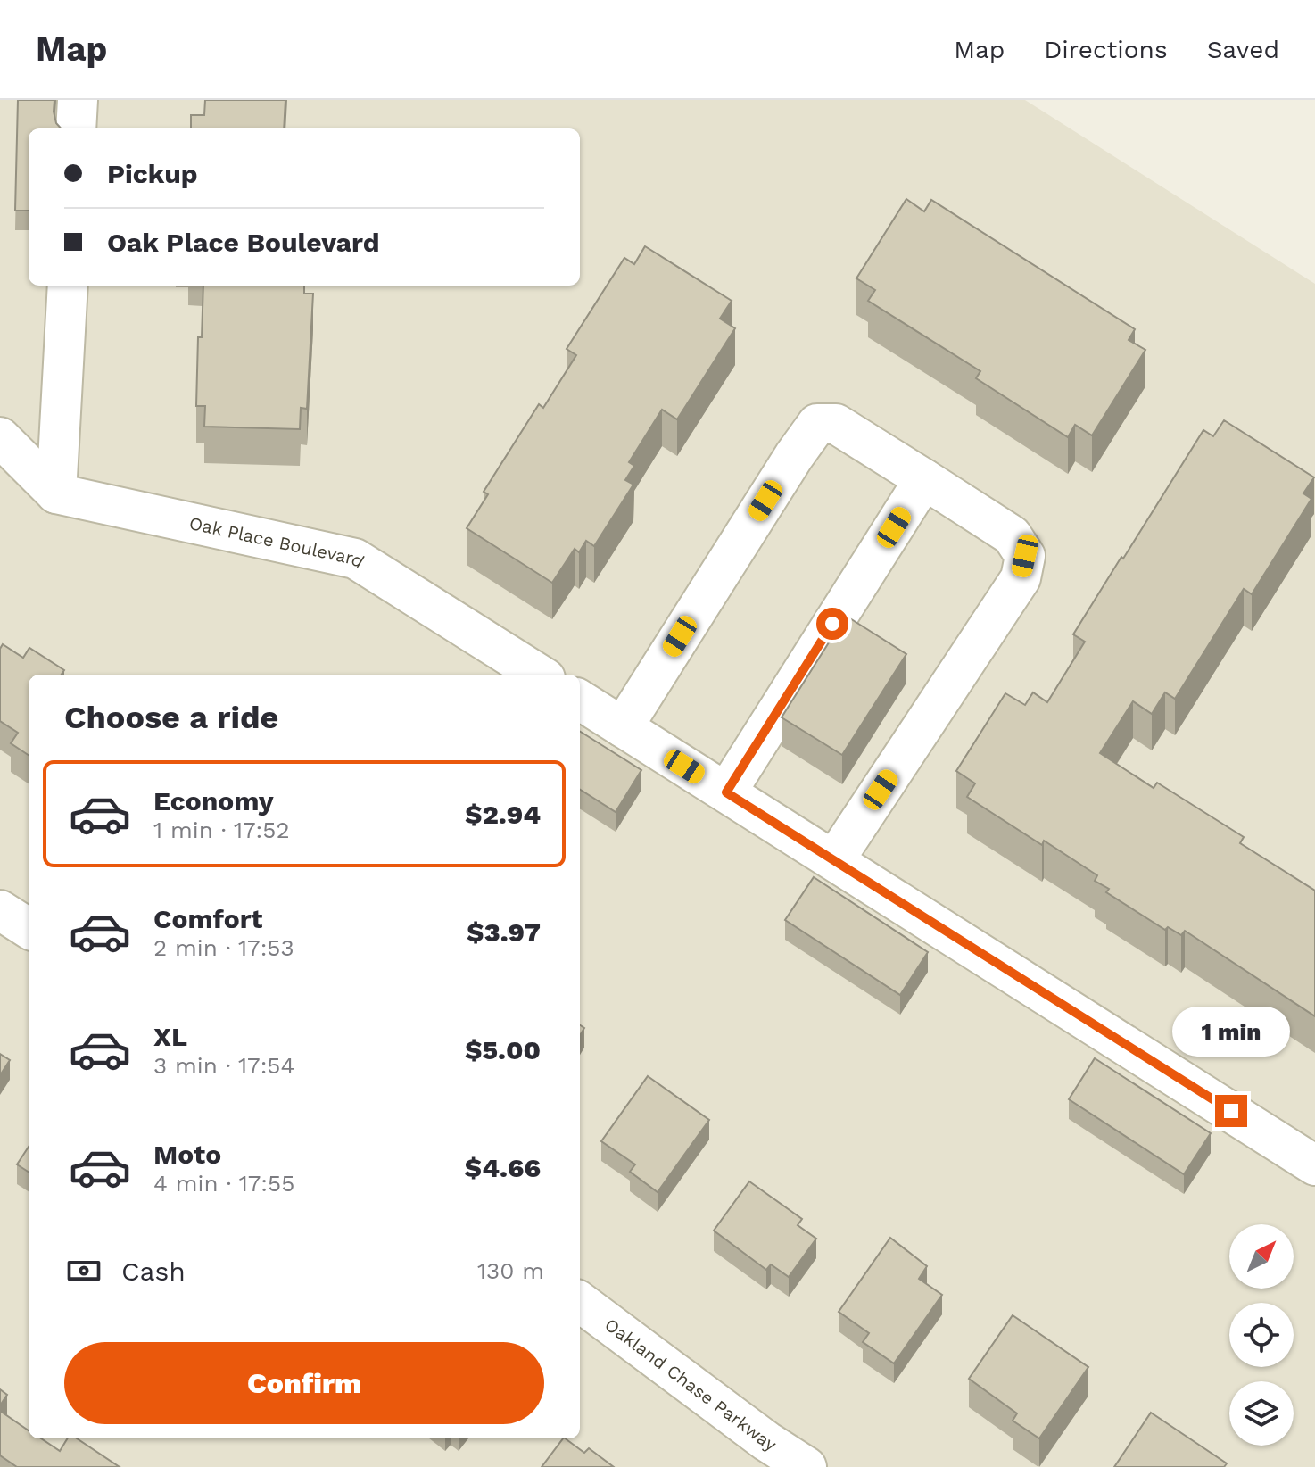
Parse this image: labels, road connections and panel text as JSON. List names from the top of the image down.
{
  "streets": {
    "street": ["Oak Place Boulevard", "Oakland Chase Parkway"]
  },
  "north": "top right",
  "page": {
    "header": "Map",
    "nav": ["Map", "Directions", "Saved"],
    "banner": ["Pickup", "Oak Place Boulevard"],
    "heading": "Choose a ride",
    "list": [
      {
        "name": "Economy",
        "note": "1 min · 17:52",
        "value": "$2.94"
      },
      {
        "name": "Comfort",
        "note": "2 min · 17:53",
        "value": "$3.97"
      },
      {
        "name": "XL",
        "note": "3 min · 17:54",
        "value": "$5.00"
      },
      {
        "name": "Moto",
        "note": "4 min · 17:55",
        "value": "$4.66"
      }
    ],
    "bubble": "1 min",
    "pay": ["Cash", "130 m"],
    "buttons": "Confirm"
  }
}
